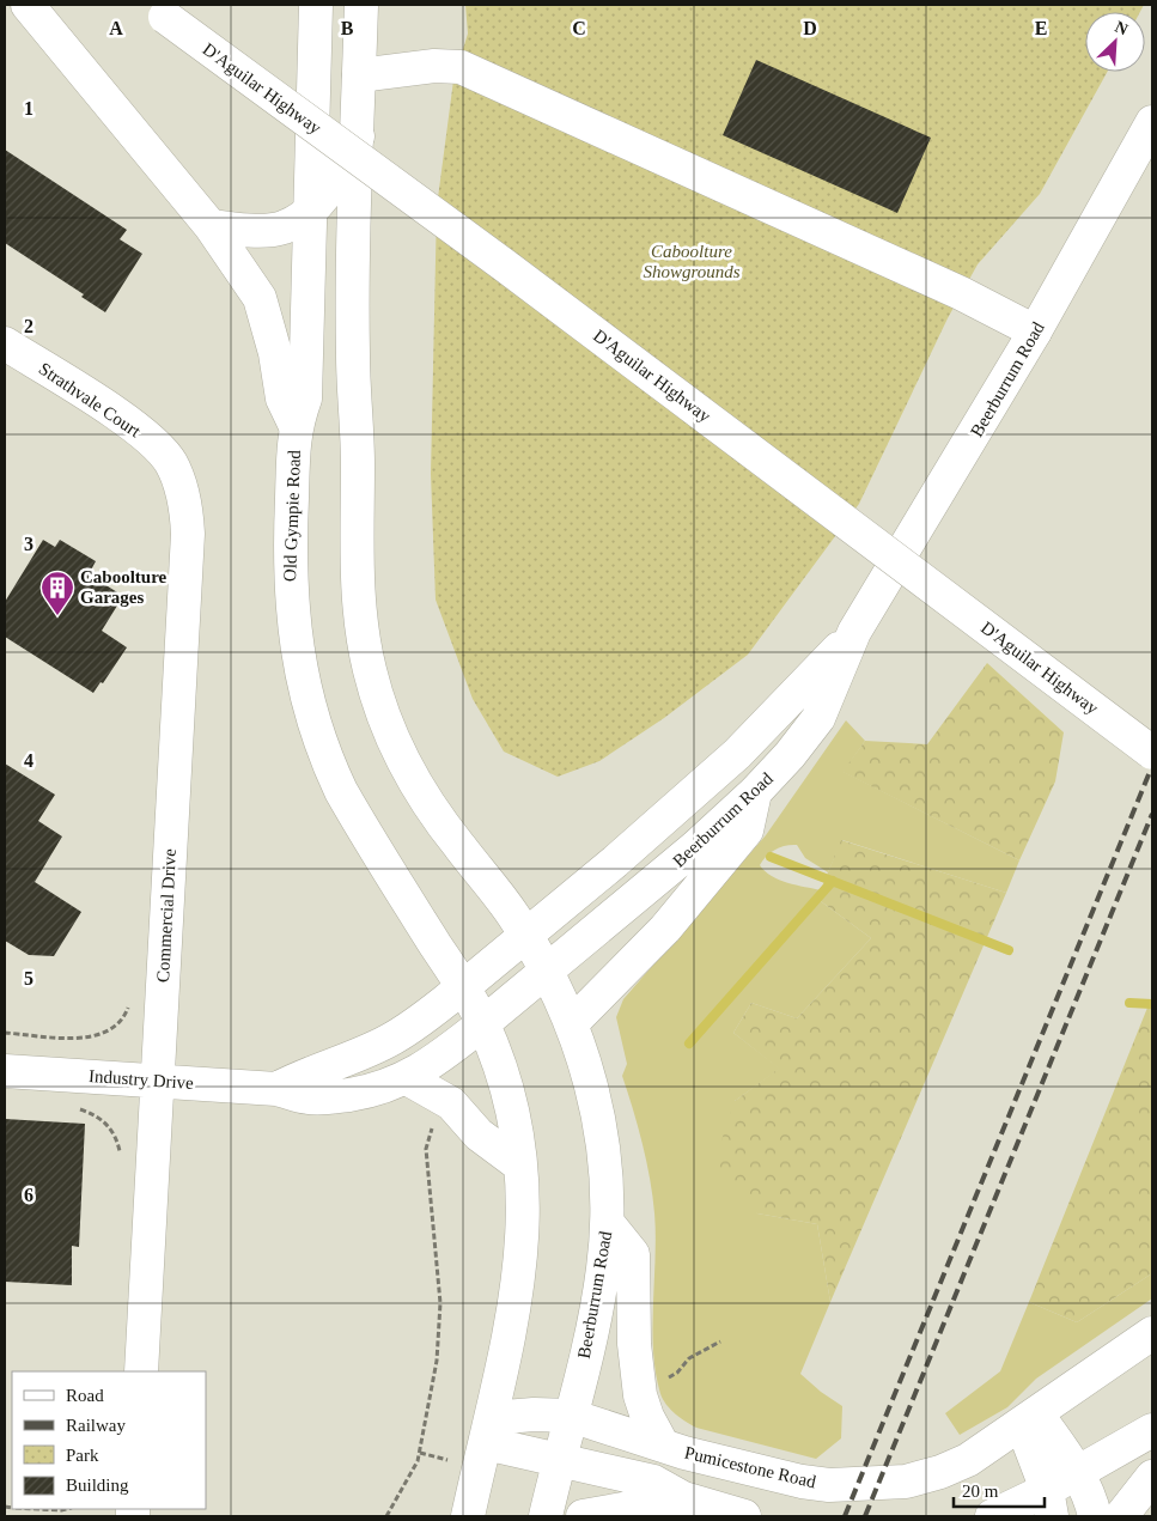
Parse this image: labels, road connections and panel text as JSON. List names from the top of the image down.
{
  "streets": {
    "main road": [
      "D'Aguilar Highway",
      "Beerburrum Road",
      "Strathvale Court",
      "Old Gympie Road",
      "Commercial Drive",
      "Industry Drive",
      "Pumicestone Road"
    ]
  },
  "crossings": [
    ["Beerburrum Road", "Old Gympie Road"],
    ["Beerburrum Road", "Industry Drive"],
    ["Beerburrum Road", "Pumicestone Road"],
    ["Strathvale Court", "Commercial Drive"],
    ["Commercial Drive", "Industry Drive"]
  ],
  "parks": ["Caboolture Showgrounds"],
  "places": {
    "building": ["Caboolture Garages"]
  },
  "legend": [
    "Road",
    "Railway",
    "Park",
    "Building"
  ],
  "scale_bar": "20 m",
  "north": "top right",
  "grid": {
    "columns": [
      "A",
      "B",
      "C",
      "D",
      "E"
    ],
    "rows": [
      "1",
      "2",
      "3",
      "4",
      "5",
      "6"
    ]
  }
}
